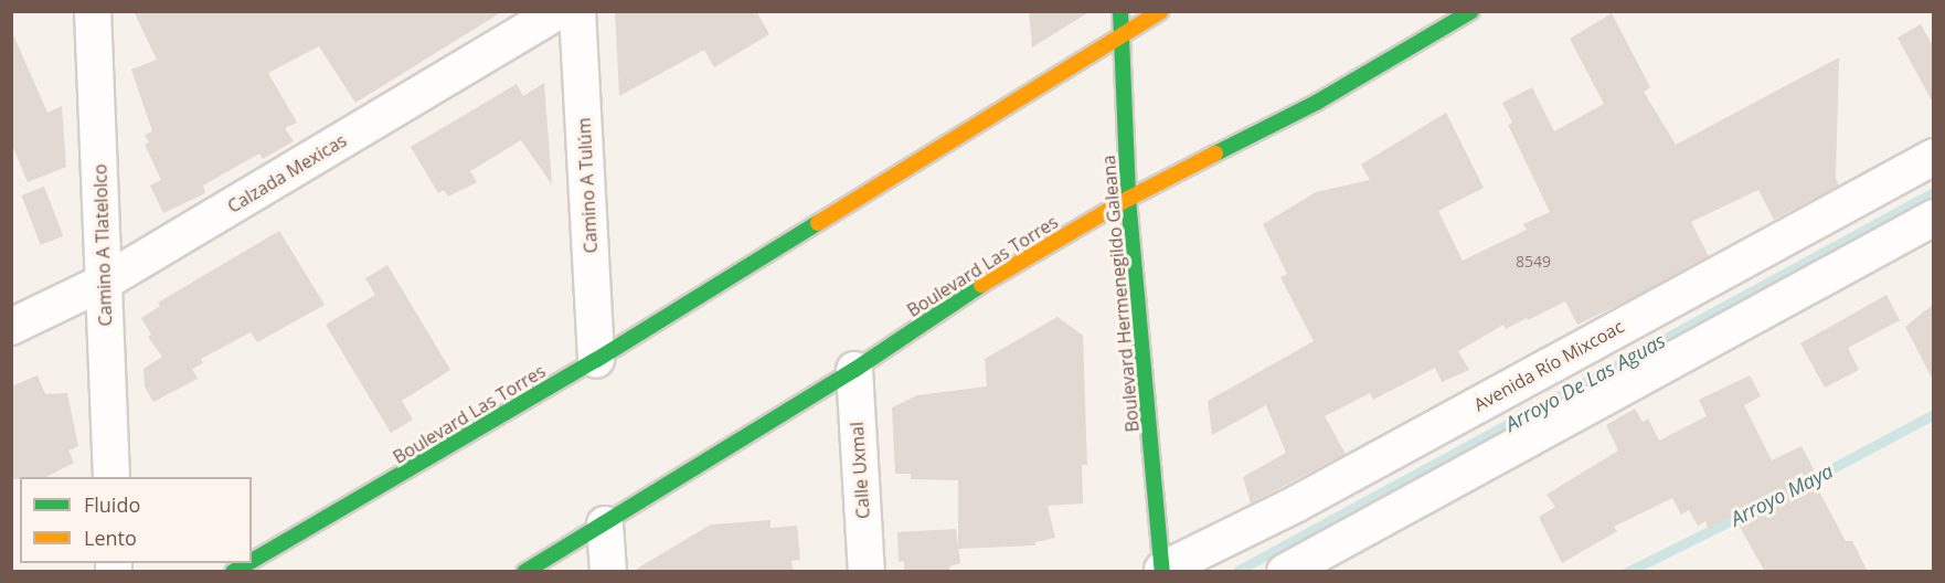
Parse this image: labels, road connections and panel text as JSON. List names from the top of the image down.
{
  "streets": {
    "main road": ["Boulevard Las Torres", "Boulevard Hermenegildo Galeana"],
    "street": [
      "Calzada Mexicas",
      "Camino A Tulúm",
      "Camino A Tlatelolco",
      "Avenida Río Mixcoac",
      "Calle Uxmal"
    ]
  },
  "crossings": [
    ["Calzada Mexicas", "Camino A Tlatelolco"],
    ["Camino A Tulúm", "Boulevard Las Torres"],
    ["Boulevard Las Torres", "Boulevard Hermenegildo Galeana"],
    ["Boulevard Las Torres", "Calle Uxmal"],
    ["Boulevard Hermenegildo Galeana", "Avenida Río Mixcoac"]
  ],
  "water": ["Arroyo De Las Aguas", "Arroyo Maya"],
  "house_numbers": ["8549"],
  "legend": ["Fluido", "Lento"]
}
